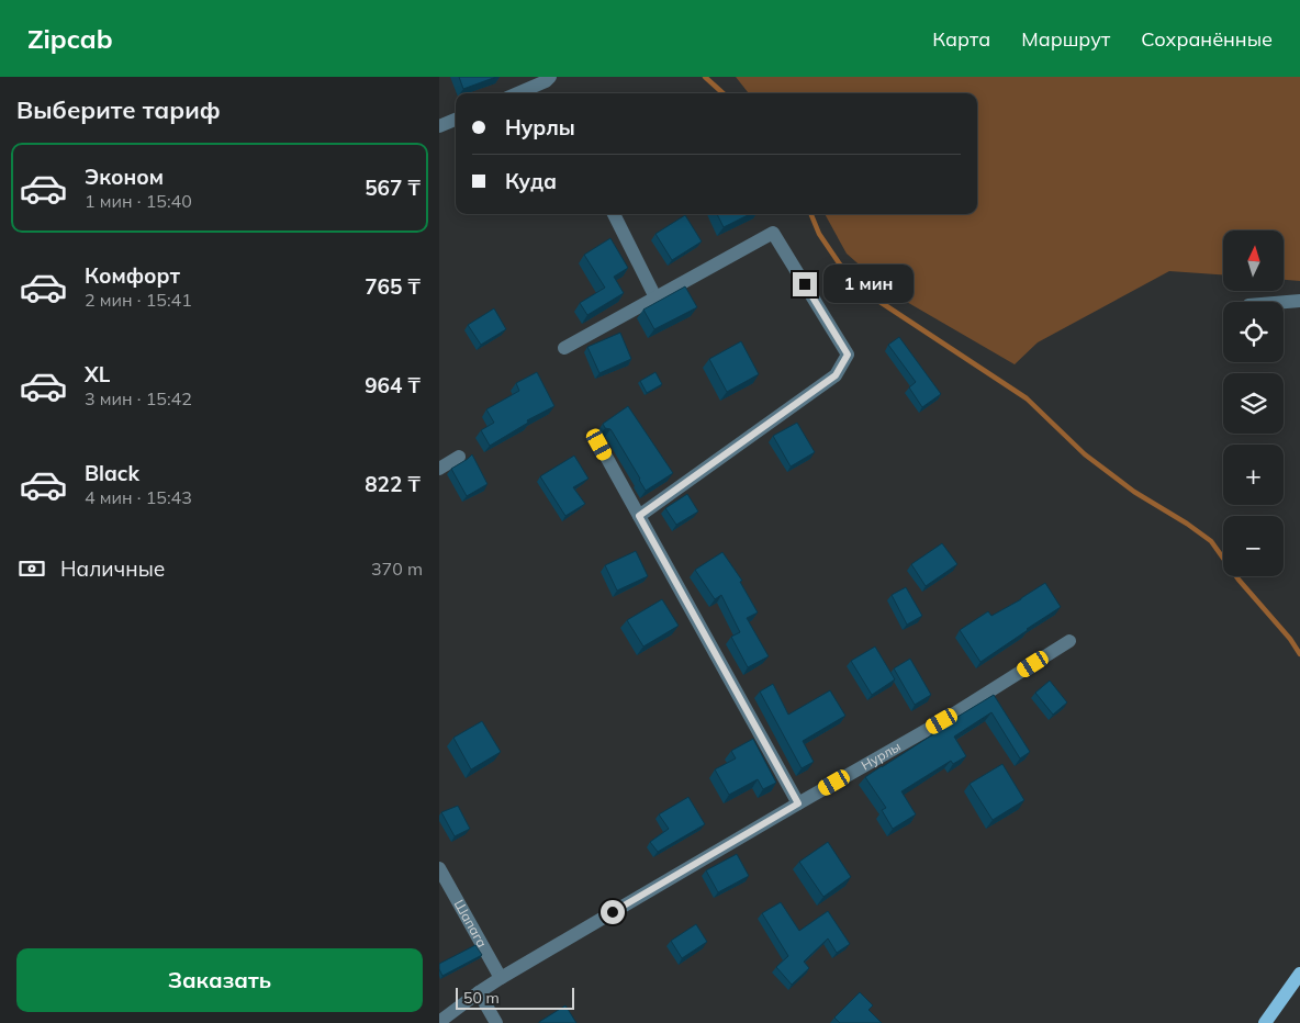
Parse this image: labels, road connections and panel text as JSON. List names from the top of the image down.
{
  "streets": {
    "street": ["Нурлы", "Шапага"]
  },
  "crossings": [
    ["Нурлы", "Шапага"]
  ],
  "scale_bar": "50 m",
  "north": "top",
  "page": {
    "header": "Zipcab",
    "nav": ["Карта", "Маршрут", "Сохранённые"],
    "heading": "Выберите тариф",
    "banner": ["Нурлы", "Куда"],
    "list": [
      {
        "name": "Эконом",
        "note": "1 мин · 15:40",
        "value": "567 ₸"
      },
      {
        "name": "Комфорт",
        "note": "2 мин · 15:41",
        "value": "765 ₸"
      },
      {
        "name": "XL",
        "note": "3 мин · 15:42",
        "value": "964 ₸"
      },
      {
        "name": "Black",
        "note": "4 мин · 15:43",
        "value": "822 ₸"
      }
    ],
    "map_buttons": ["+", "−"],
    "bubble": "1 мин",
    "pay": ["Наличные", "370 m"],
    "buttons": "Заказать",
    "scale": "50 m"
  }
}
